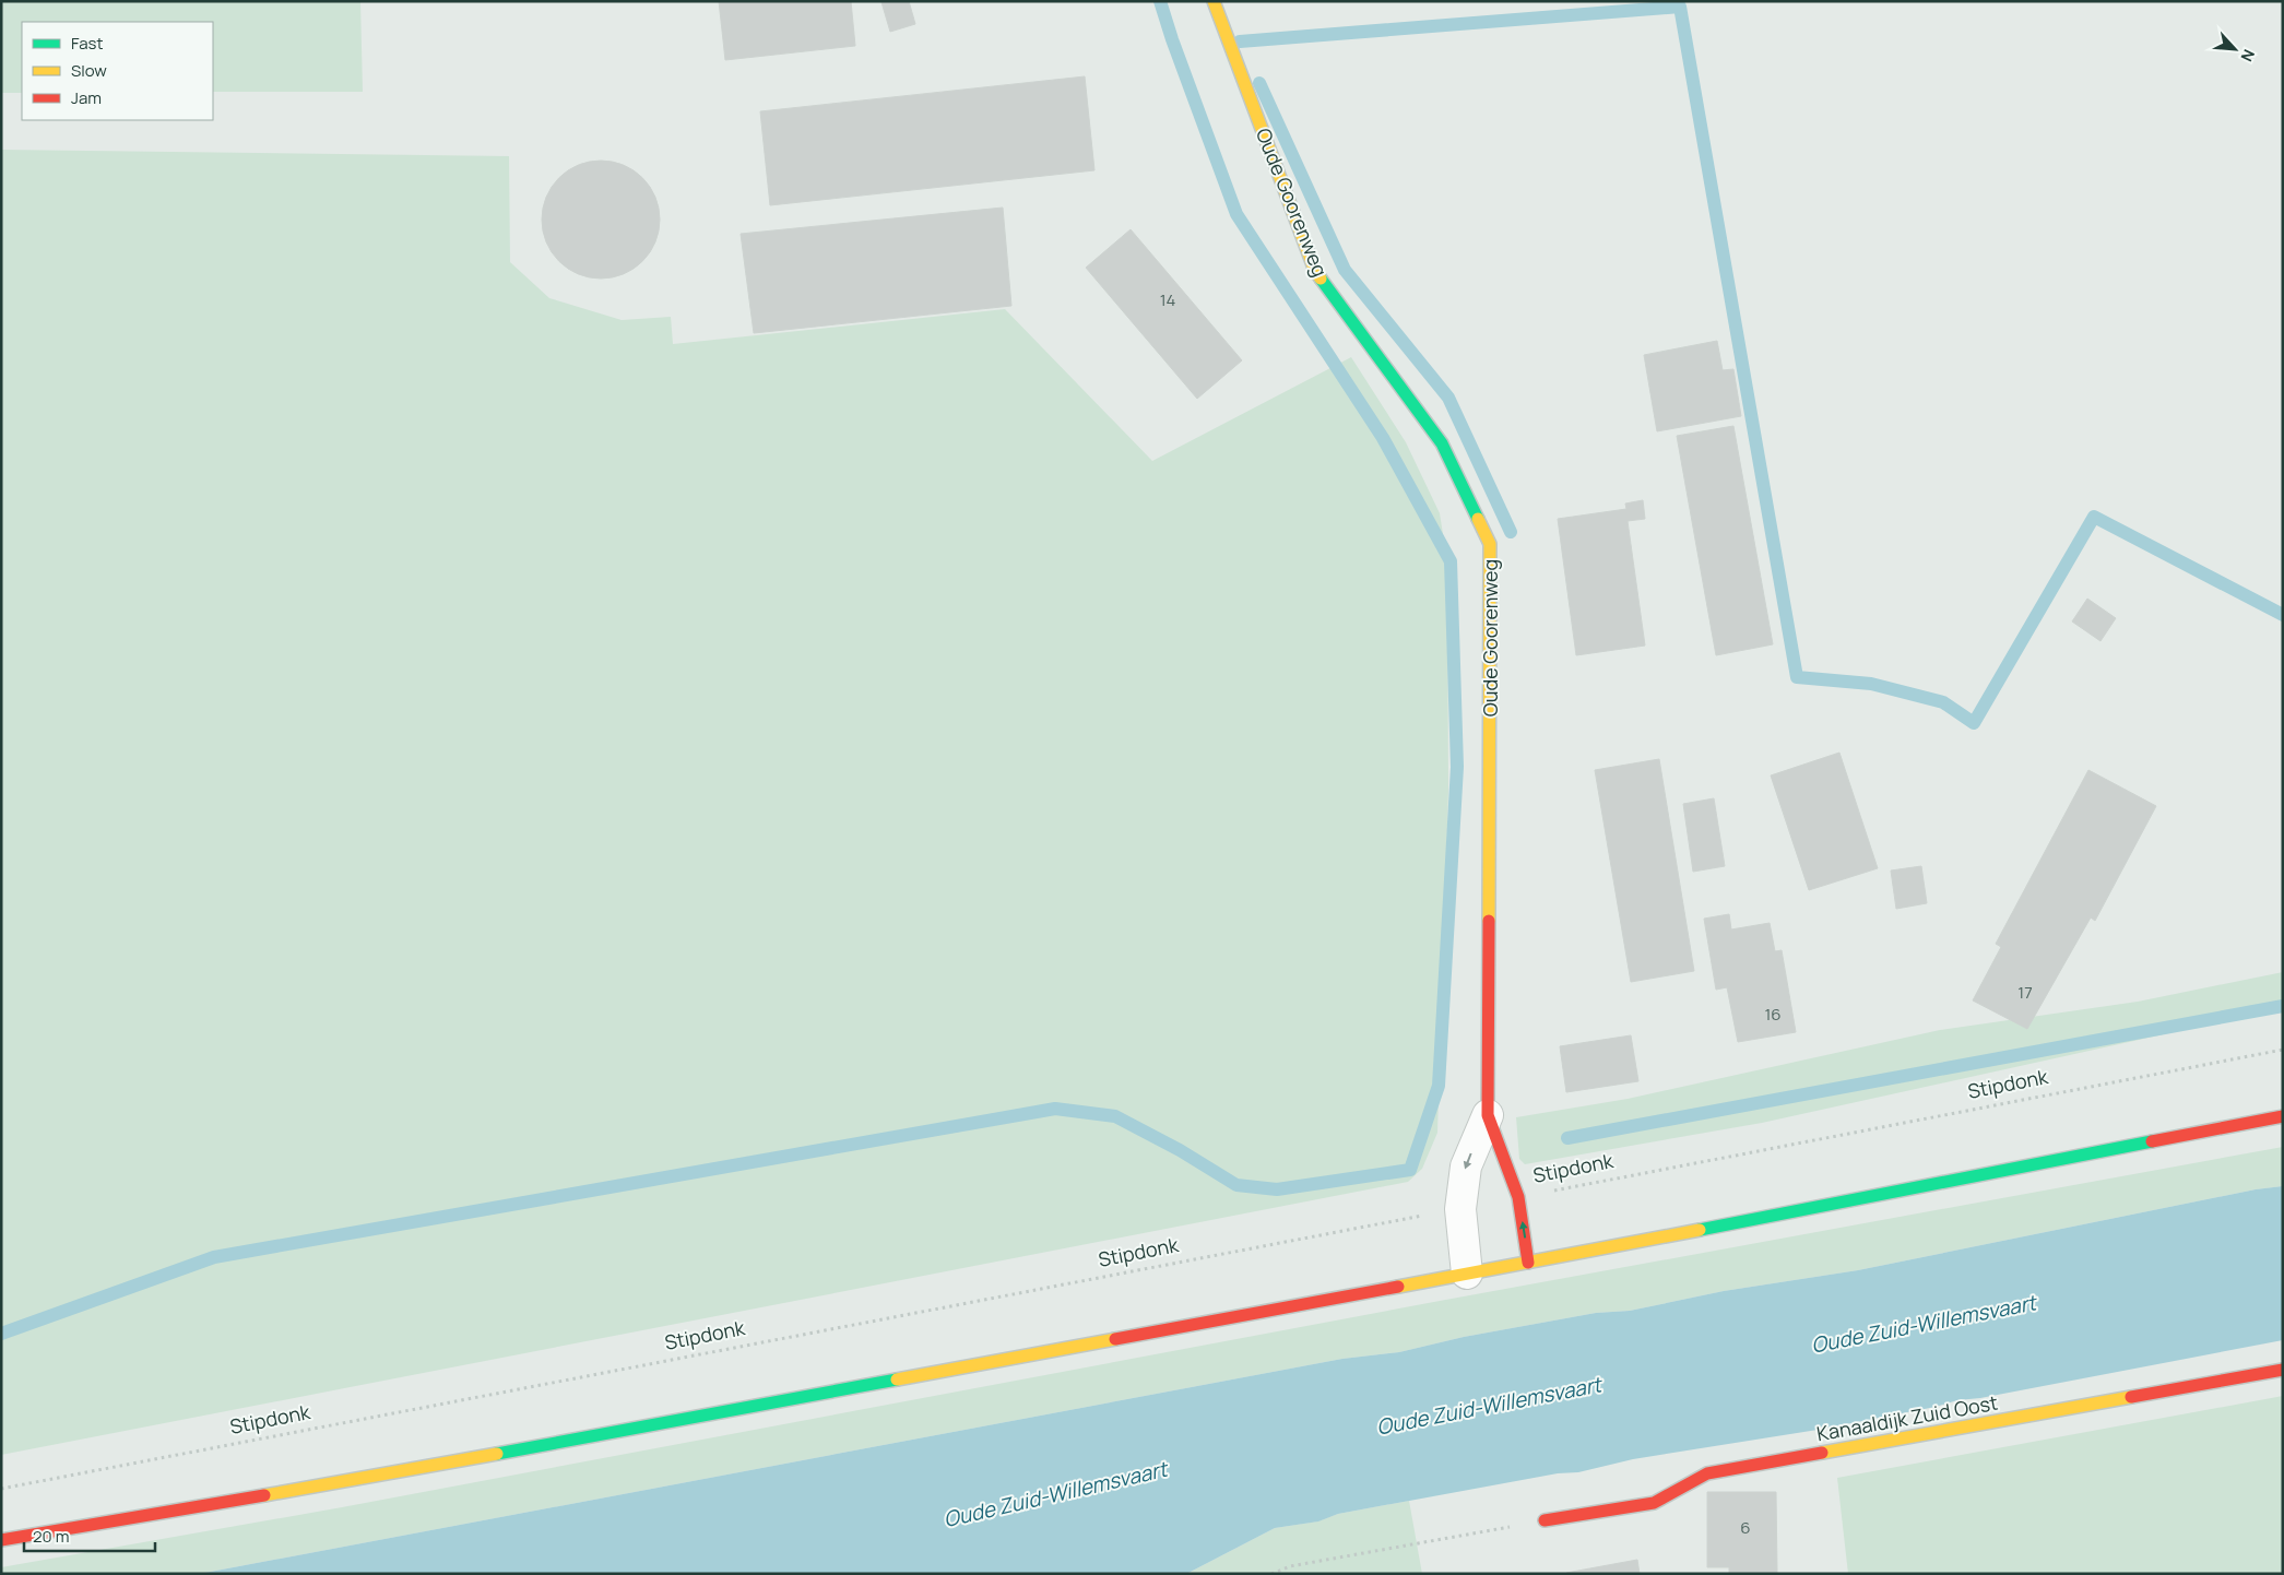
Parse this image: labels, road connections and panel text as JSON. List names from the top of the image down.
{
  "streets": {
    "main road": ["Oude Goorenweg", "Kanaaldijk Zuid Oost"],
    "path": ["Stipdonk"]
  },
  "crossings": [
    ["Oude Goorenweg", "Stipdonk"]
  ],
  "water": ["Oude Zuid-Willemsvaart"],
  "house_numbers": [
    "14",
    "17",
    "16",
    "6"
  ],
  "legend": ["Fast", "Slow", "Jam"],
  "scale_bar": "20 m",
  "north": "bottom right"
}
